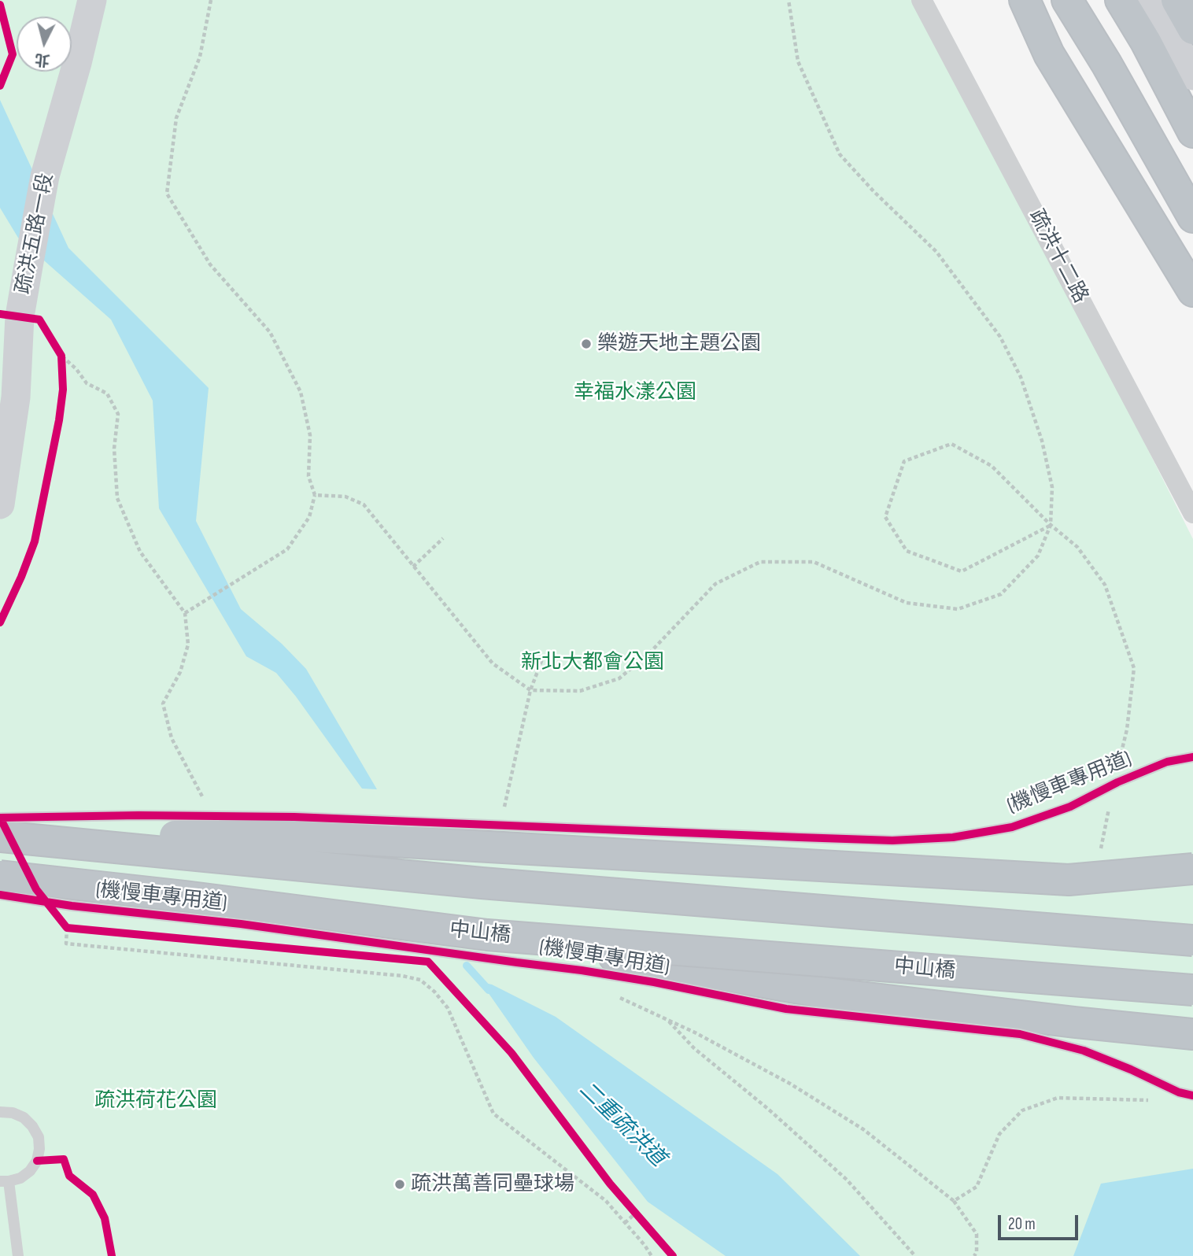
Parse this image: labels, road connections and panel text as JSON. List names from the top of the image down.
{
  "streets": {
    "highway": ["中山橋"],
    "street": ["疏洪五路一段", "疏洪十二路"],
    "lane": ["(機慢車專用道)"]
  },
  "water": ["二重疏洪道"],
  "parks": ["幸福水漾公園", "新北大都會公園", "疏洪荷花公園"],
  "places": ["樂遊天地主題公園", "疏洪萬善同壘球場"],
  "scale_bar": "20 m",
  "north": "bottom"
}
